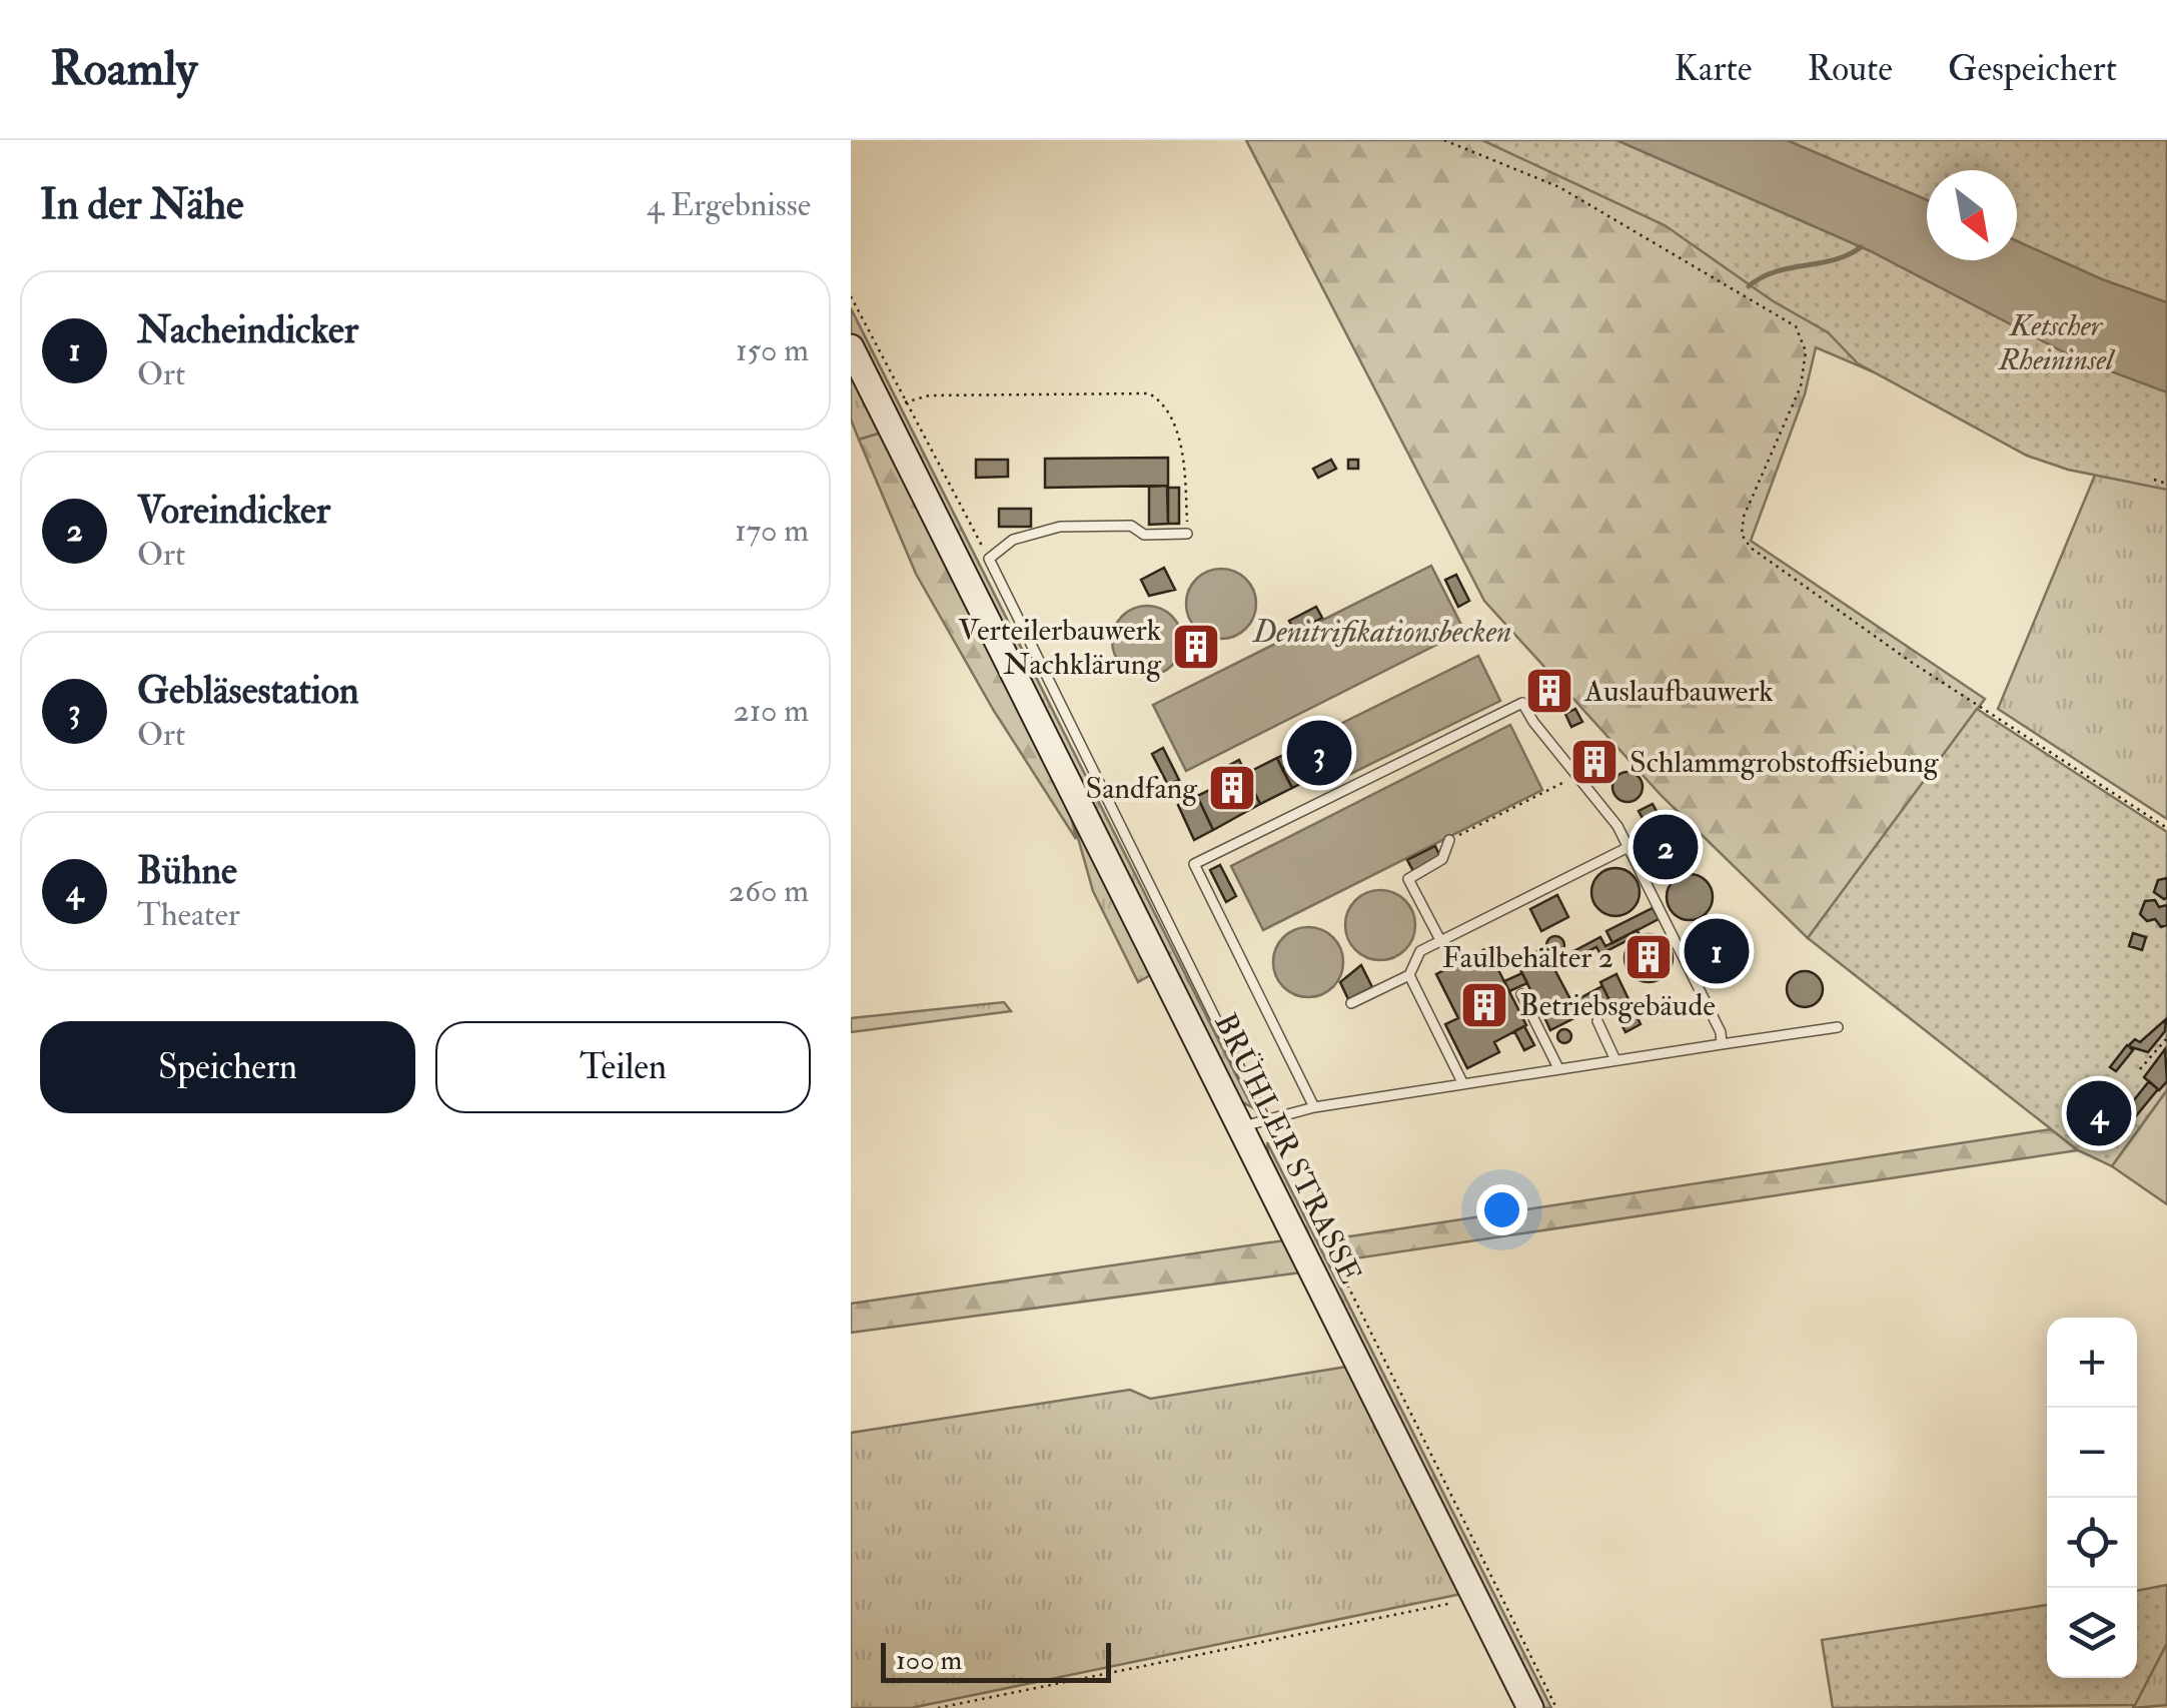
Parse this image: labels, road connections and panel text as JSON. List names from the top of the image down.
{
  "streets": {
    "street": ["BRÜHLER STRASSE"]
  },
  "water": ["Denitrifikationsbecken"],
  "parks": ["Ketscher Rheininsel"],
  "places": {
    "building": [
      "Verteilerbauwerk Nachklärung",
      "Auslaufbauwerk",
      "Schlammgrobstoffsiebung",
      "Sandfang",
      "Faulbehälter 2",
      "Betriebsgebäude"
    ]
  },
  "scale_bar": "100 m",
  "north": "bottom right",
  "page": {
    "header": "Roamly",
    "nav": ["Karte", "Route", "Gespeichert"],
    "heading": ["In der Nähe", "4 Ergebnisse"],
    "list": [
      {
        "mark": "1",
        "name": "Nacheindicker",
        "note": "Ort",
        "value": "150 m"
      },
      {
        "mark": "2",
        "name": "Voreindicker",
        "note": "Ort",
        "value": "170 m"
      },
      {
        "mark": "3",
        "name": "Gebläsestation",
        "note": "Ort",
        "value": "210 m"
      },
      {
        "mark": "4",
        "name": "Bühne",
        "note": "Theater",
        "value": "260 m"
      }
    ],
    "pins": [
      "3",
      "2",
      "1",
      "4"
    ],
    "buttons": ["Speichern", "Teilen"],
    "map_buttons": ["+", "−"],
    "scale": "100 m"
  }
}
